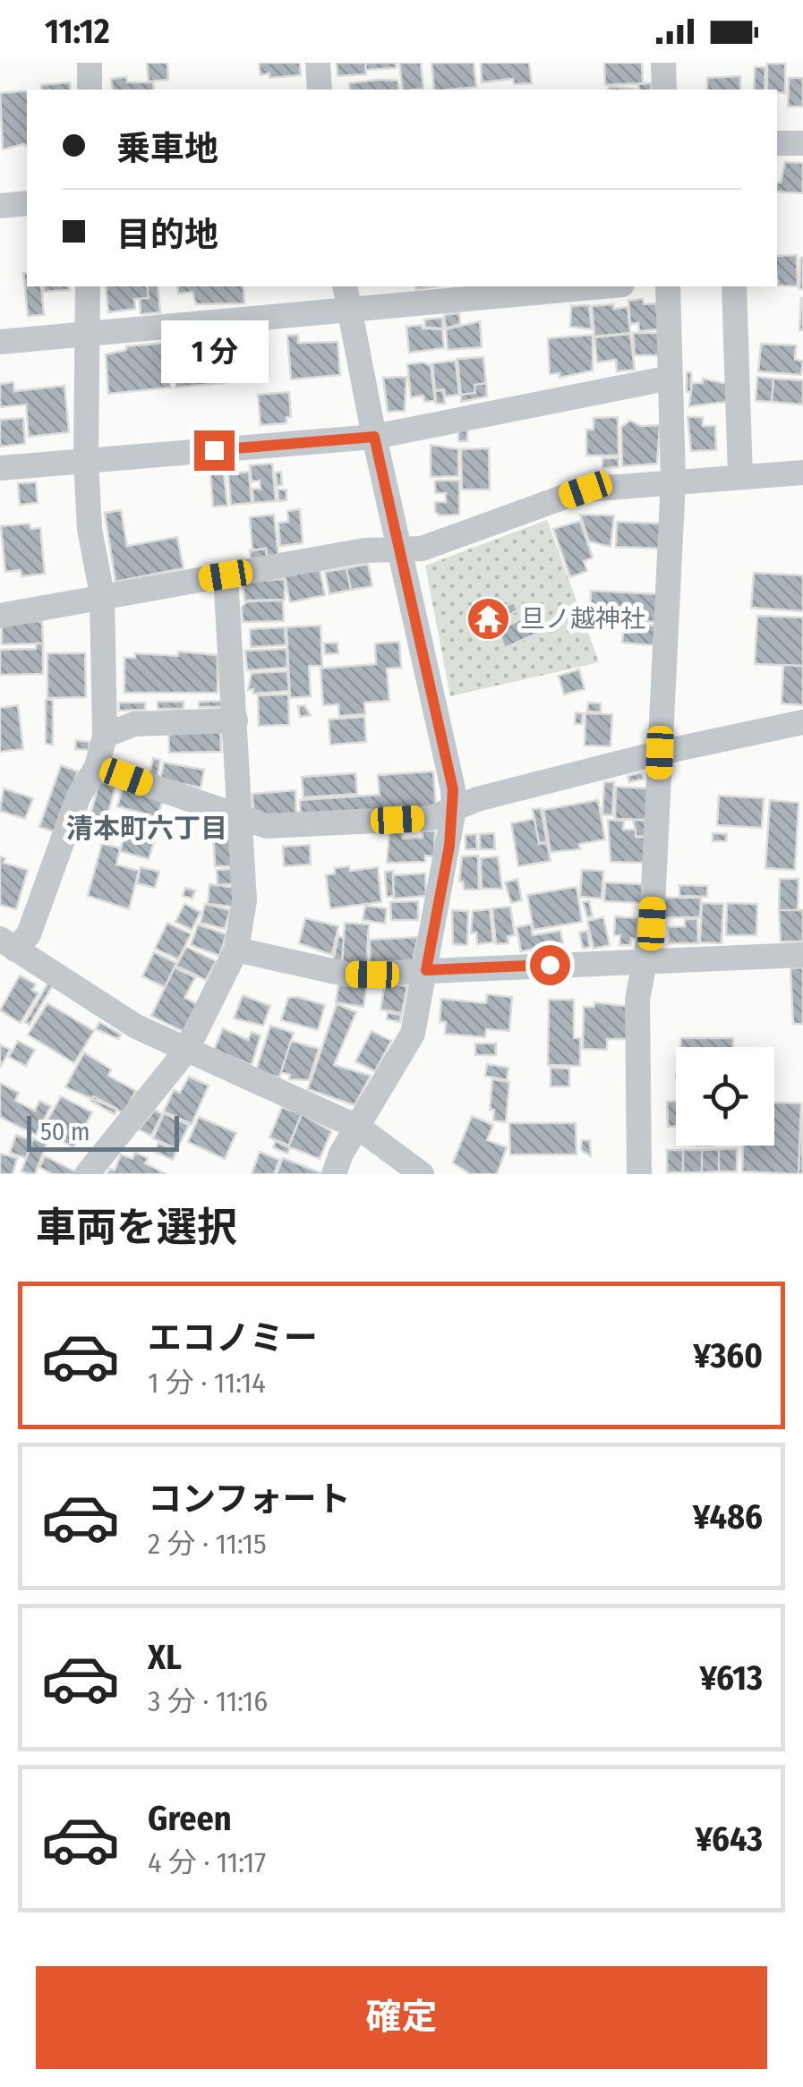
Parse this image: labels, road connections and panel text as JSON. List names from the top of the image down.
{
  "districts": ["清本町六丁目"],
  "places": {
    "temple": ["旦ノ越神社"]
  },
  "scale_bar": "50 m",
  "page": {
    "status": "11:12",
    "banner": ["乗車地", "目的地"],
    "bubble": "1 分",
    "scale": "50 m",
    "heading": "車両を選択",
    "list": [
      {
        "name": "エコノミー",
        "note": "1 分 · 11:14",
        "value": "¥360"
      },
      {
        "name": "コンフォート",
        "note": "2 分 · 11:15",
        "value": "¥486"
      },
      {
        "name": "XL",
        "note": "3 分 · 11:16",
        "value": "¥613"
      },
      {
        "name": "Green",
        "note": "4 分 · 11:17",
        "value": "¥643"
      }
    ],
    "buttons": "確定"
  }
}
